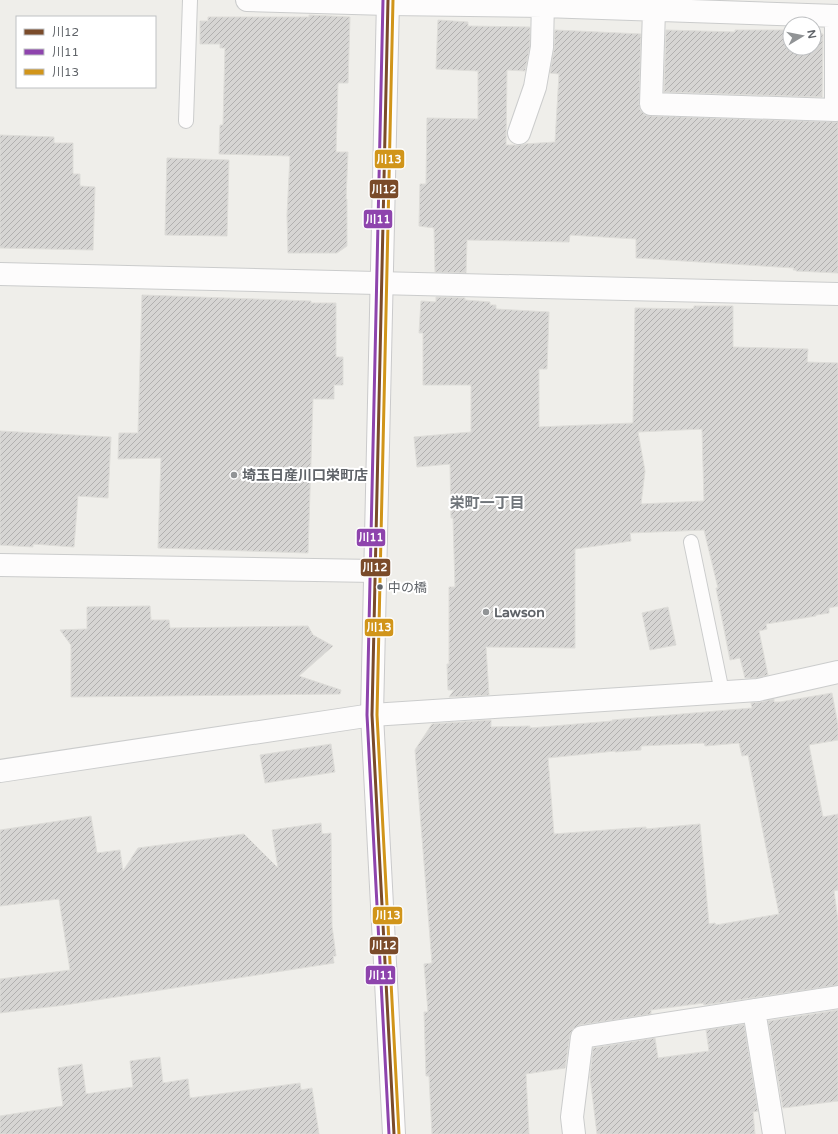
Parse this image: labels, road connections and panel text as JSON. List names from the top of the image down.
{
  "districts": ["栄町一丁目"],
  "places": ["埼玉日産川口栄町店", "中の橋", "Lawson"],
  "lines": ["transit line 川12", "transit line 川11", "transit line 川13"],
  "legend": ["川12", "川11", "川13"],
  "north": "right"
}
